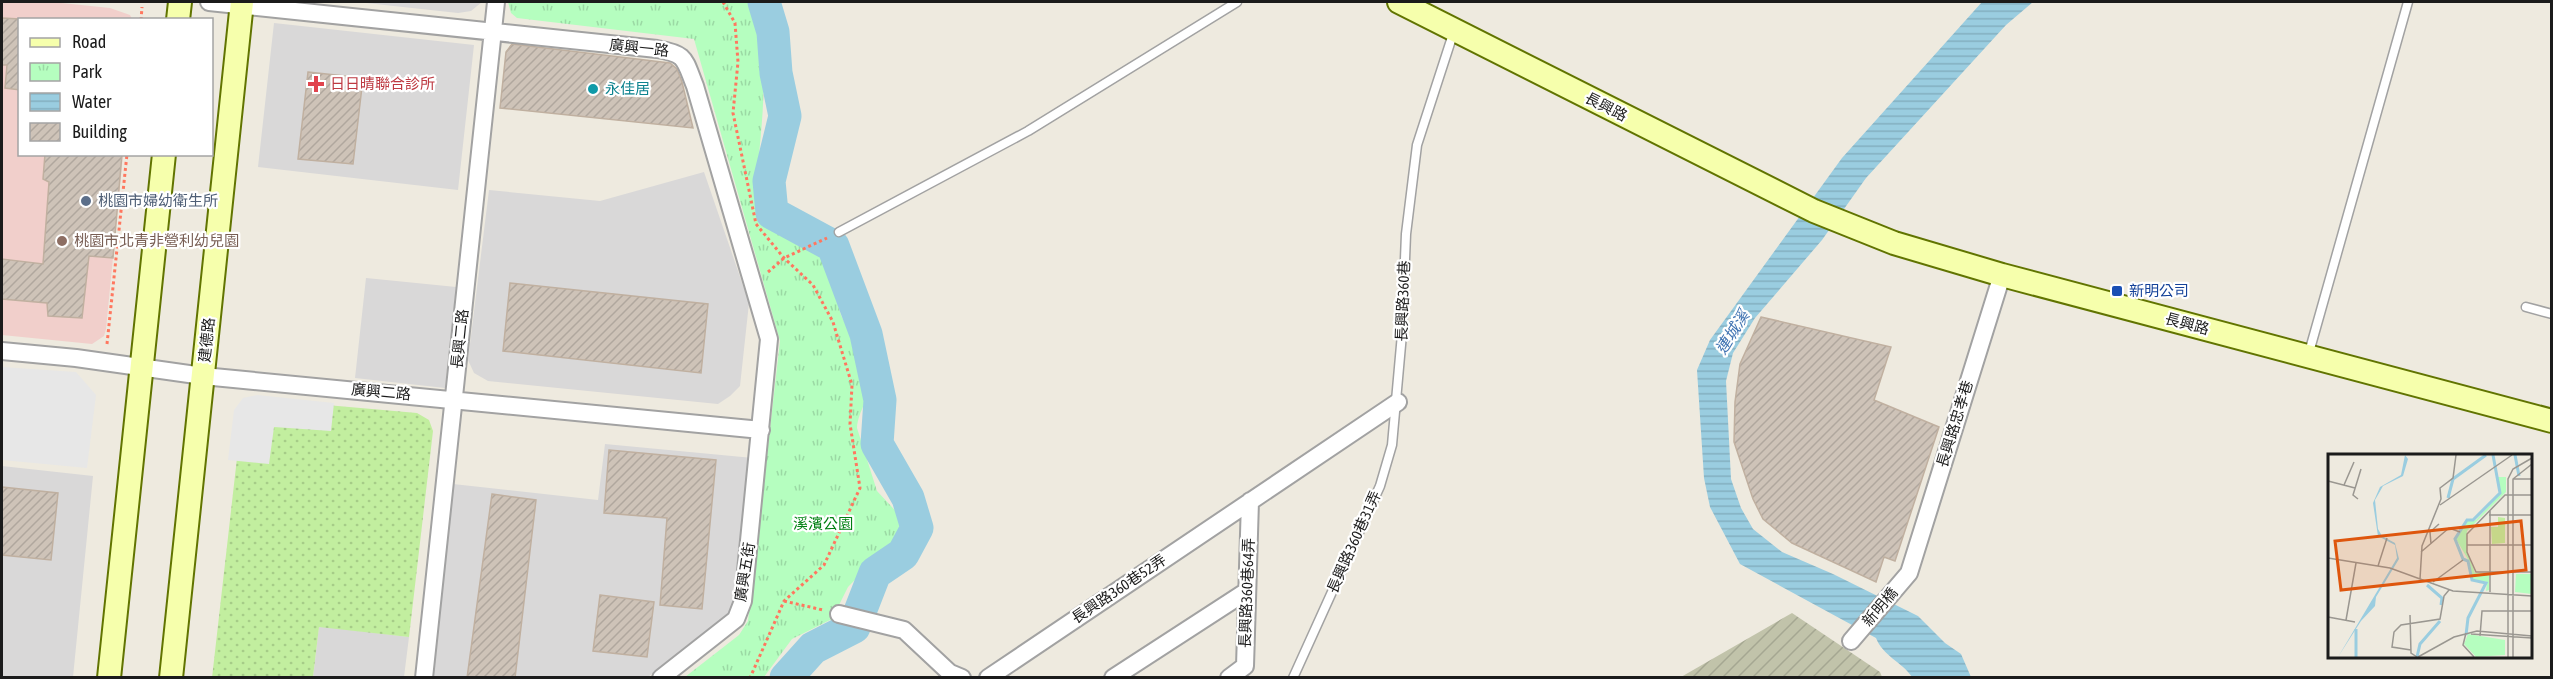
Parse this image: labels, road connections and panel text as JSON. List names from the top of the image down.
{
  "streets": {
    "street": [
      "廣興一路",
      "長興路",
      "長興二路",
      "建德路",
      "廣興二路",
      "長興路忠孝巷",
      "廣興五街",
      "長興路360巷52弄",
      "長興路360巷64弄",
      "新明橋"
    ],
    "lane": ["長興路360巷", "長興路360巷31弄"]
  },
  "crossings": [
    ["廣興一路", "長興二路"],
    ["廣興一路", "建德路"],
    ["廣興一路", "廣興二路"],
    ["廣興一路", "廣興五街"],
    ["長興路", "長興路360巷"],
    ["長興路", "長興路忠孝巷"],
    ["長興路360巷", "長興路360巷31弄"],
    ["長興二路", "廣興二路"],
    ["建德路", "廣興二路"],
    ["廣興二路", "廣興五街"],
    ["長興路忠孝巷", "新明橋"],
    ["長興路360巷52弄", "長興路360巷64弄"]
  ],
  "water": ["連城溪"],
  "parks": ["溪濱公園"],
  "places": {
    "health": ["日日晴聯合診所"],
    "other": ["永佳居", "桃園市婦幼衛生所", "桃園市北青非營利幼兒園"],
    "transit": ["新明公司"]
  },
  "legend": [
    "Road",
    "Park",
    "Water",
    "Building"
  ]
}
